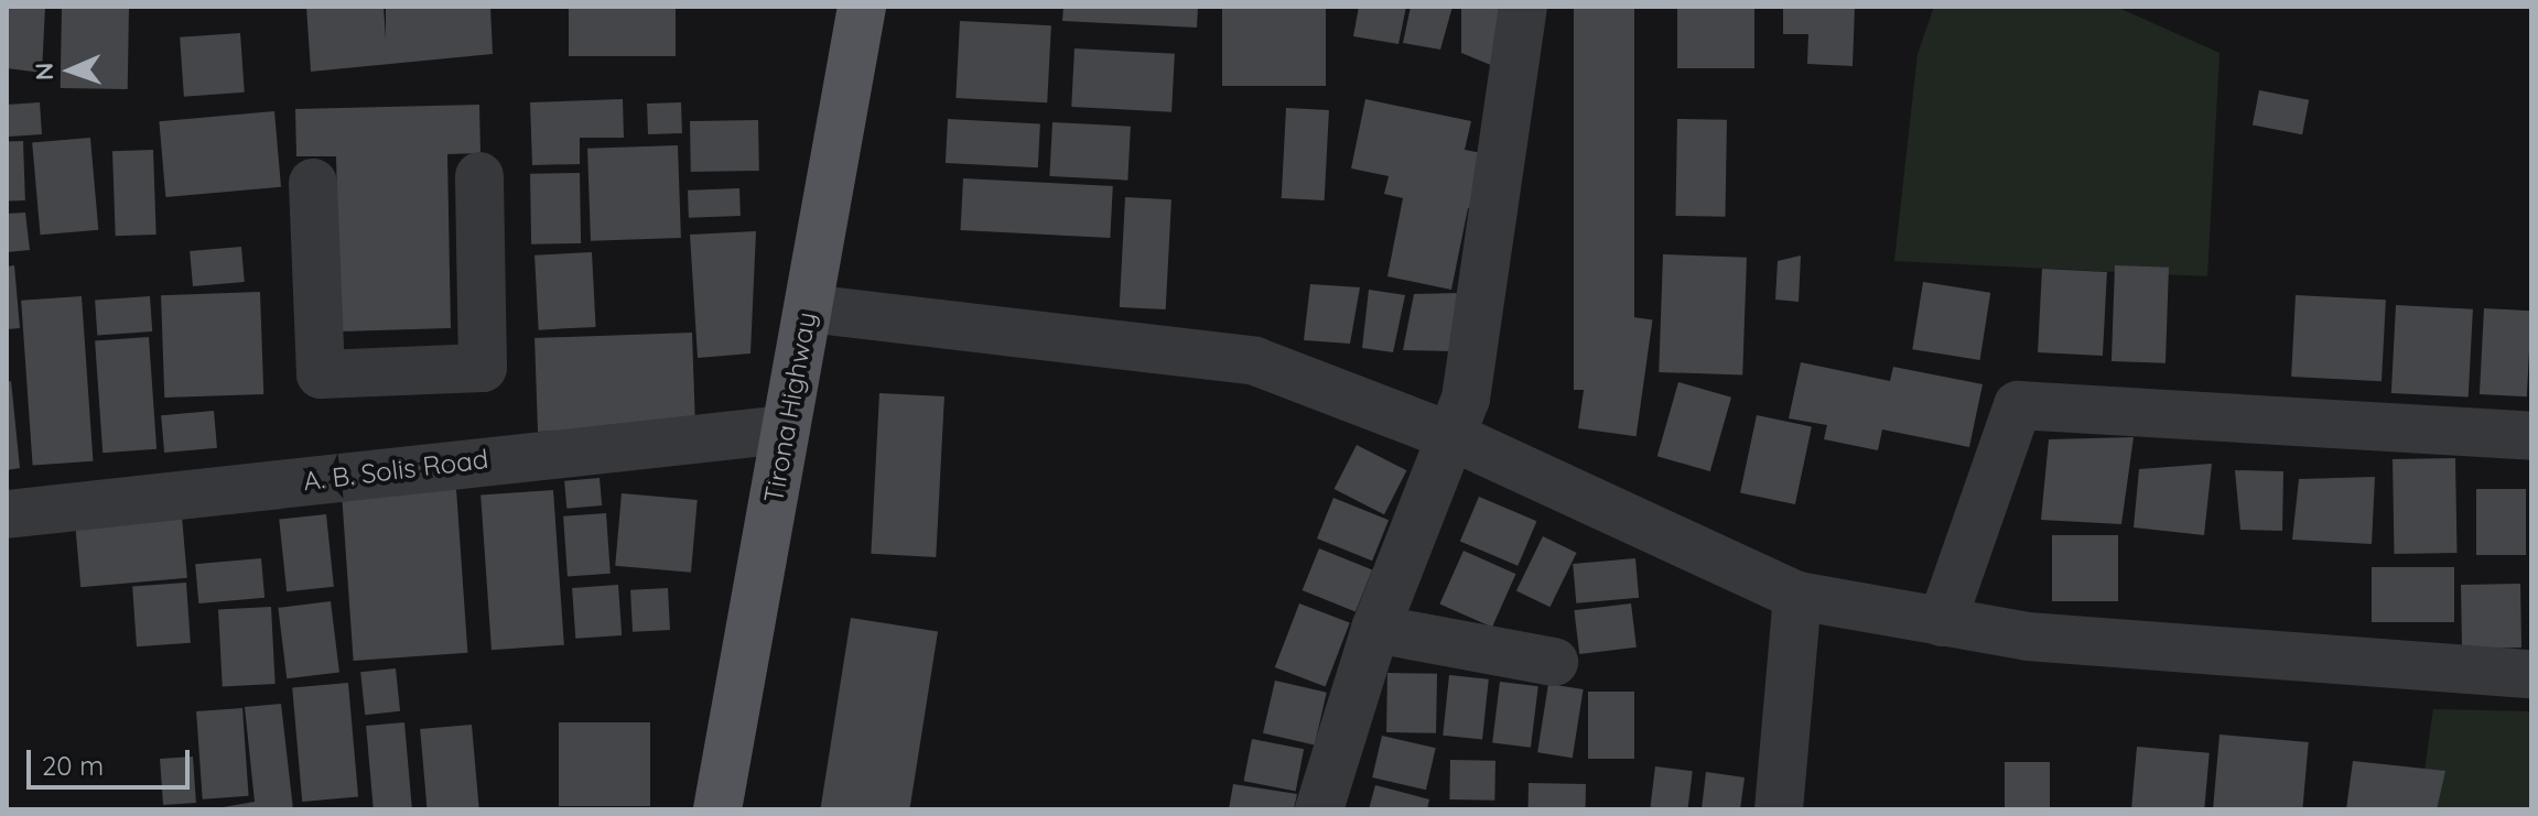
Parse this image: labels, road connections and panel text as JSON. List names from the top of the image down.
{
  "streets": {
    "main road": ["Tirona Highway"],
    "street": ["A. B. Solis Road"]
  },
  "crossings": [
    ["Tirona Highway", "A. B. Solis Road"]
  ],
  "scale_bar": "20 m",
  "north": "left"
}
